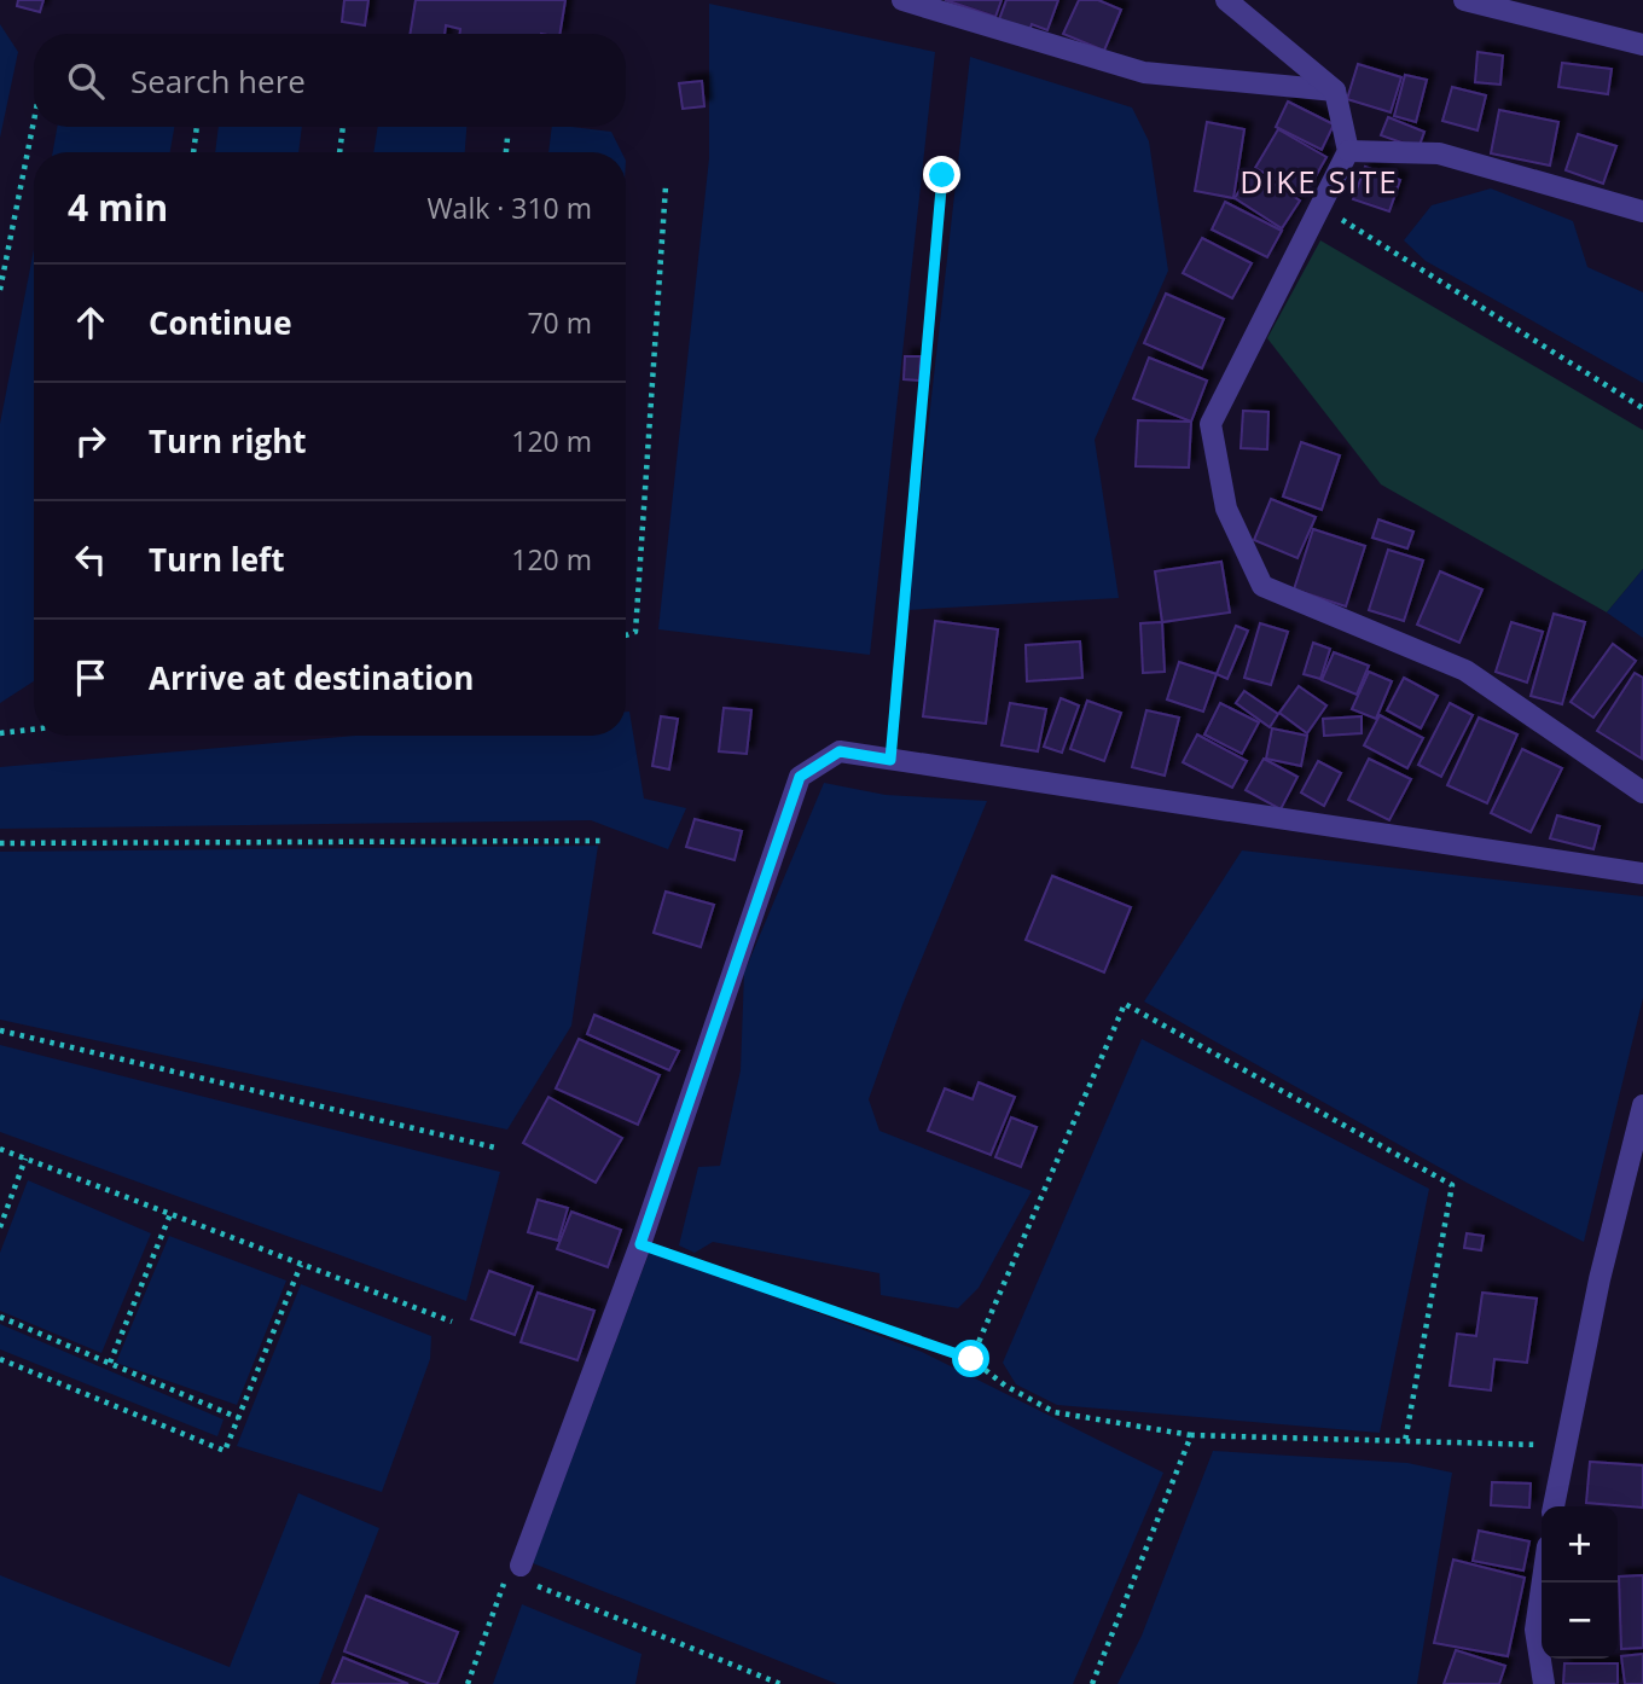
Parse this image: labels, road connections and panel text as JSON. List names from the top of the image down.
{
  "districts": ["DIKE SITE"],
  "page": {
    "search": "Search here",
    "heading": ["4 min", "Walk · 310 m"],
    "list": [
      ["Continue", "70 m"],
      ["Turn right", "120 m"],
      ["Turn left", "120 m"],
      "Arrive at destination"
    ],
    "map_buttons": ["+", "−"]
  }
}
